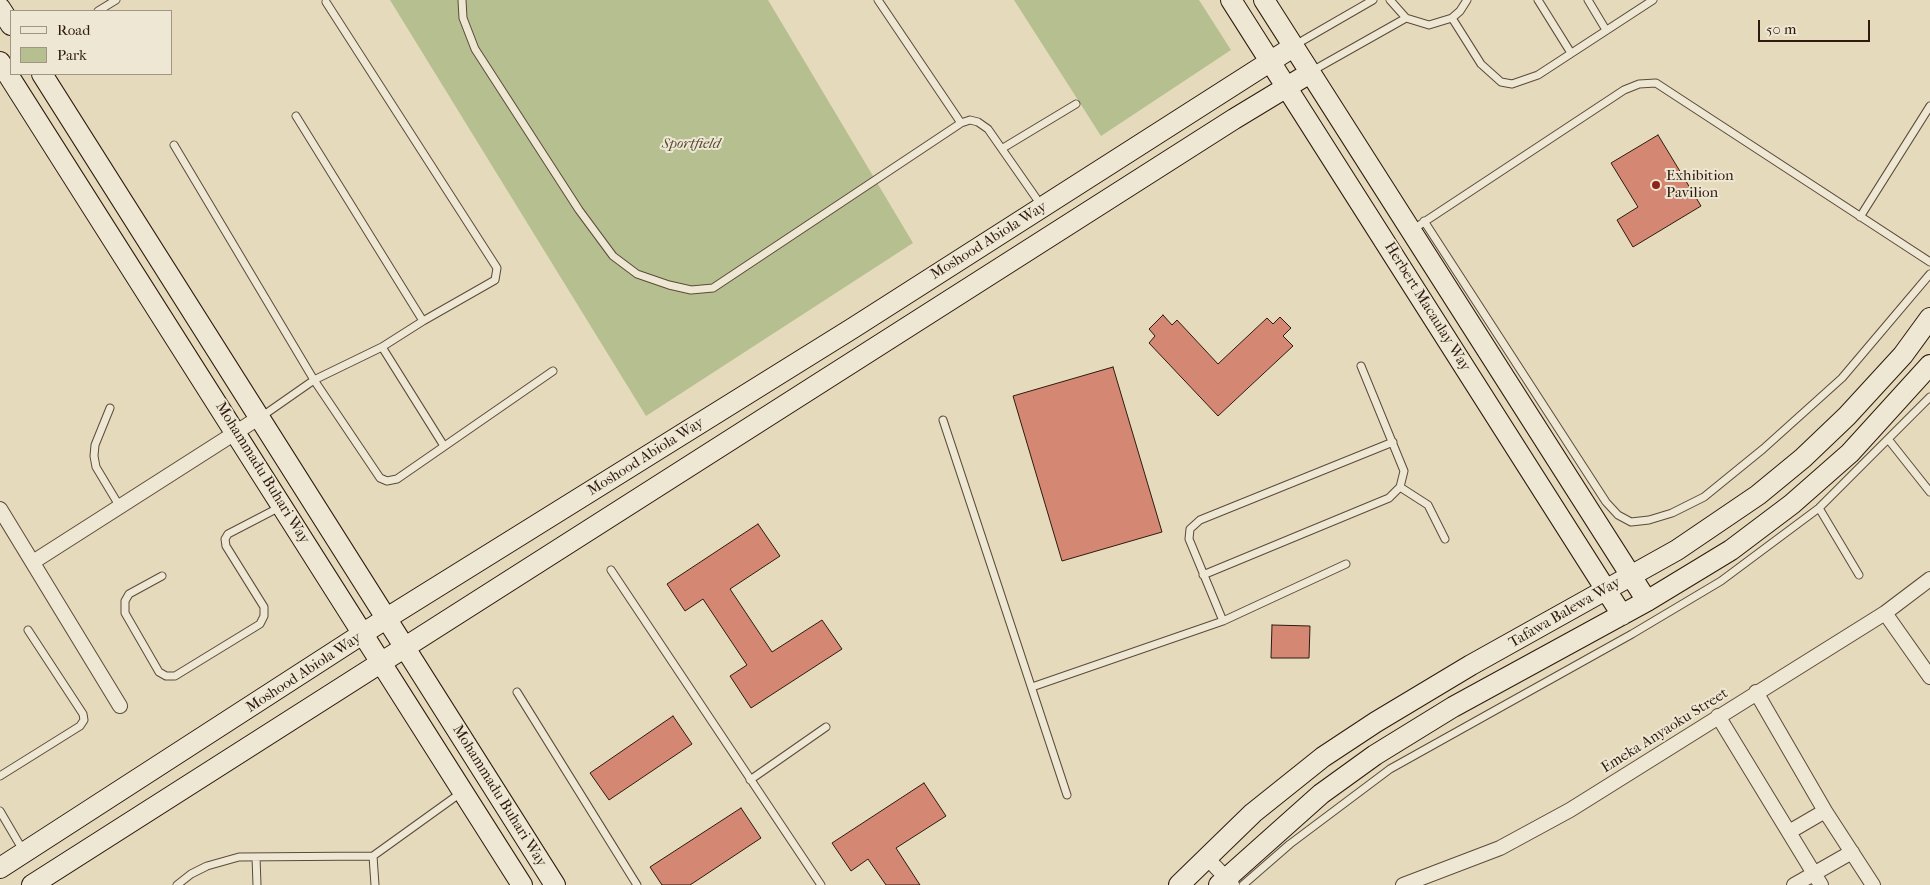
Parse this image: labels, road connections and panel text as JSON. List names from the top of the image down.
{
  "streets": {
    "main road": [
      "Moshood Abiola Way",
      "Herbert Macaulay Way",
      "Mohammadu Buhari Way",
      "Tafawa Balewa Way"
    ],
    "street": ["Emeka Anyaoku Street"]
  },
  "crossings": [
    ["Moshood Abiola Way", "Herbert Macaulay Way"],
    ["Moshood Abiola Way", "Mohammadu Buhari Way"],
    ["Herbert Macaulay Way", "Tafawa Balewa Way"]
  ],
  "parks": ["Sportfield"],
  "places": ["Exhibition Pavilion"],
  "legend": ["Road", "Park"],
  "scale_bar": "50 m"
}
